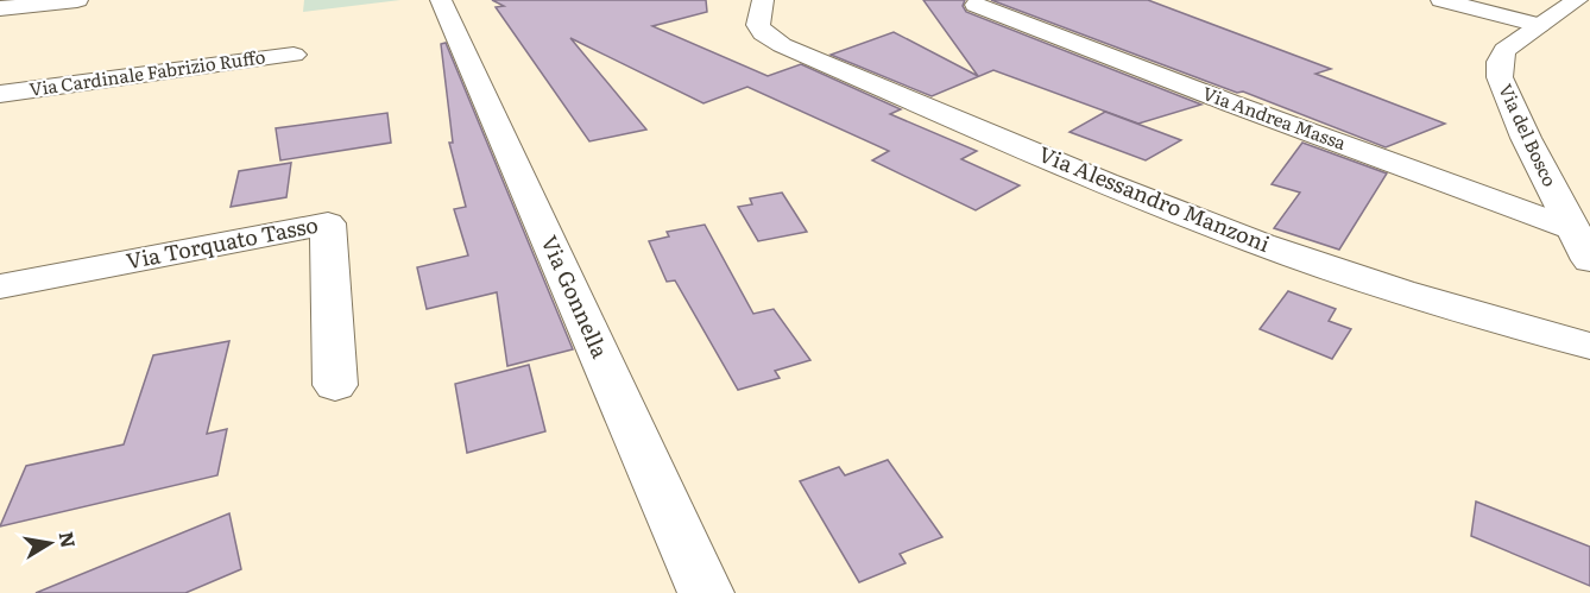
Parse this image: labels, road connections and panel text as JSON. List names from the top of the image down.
{
  "streets": {
    "street": [
      "Via Cardinale Fabrizio Ruffo",
      "Via Andrea Massa",
      "Via del Bosco",
      "Via Alessandro Manzoni",
      "Via Torquato Tasso",
      "Via Gonnella"
    ]
  },
  "crossings": [
    ["Via Andrea Massa", "Via del Bosco"]
  ],
  "north": "right"
}
